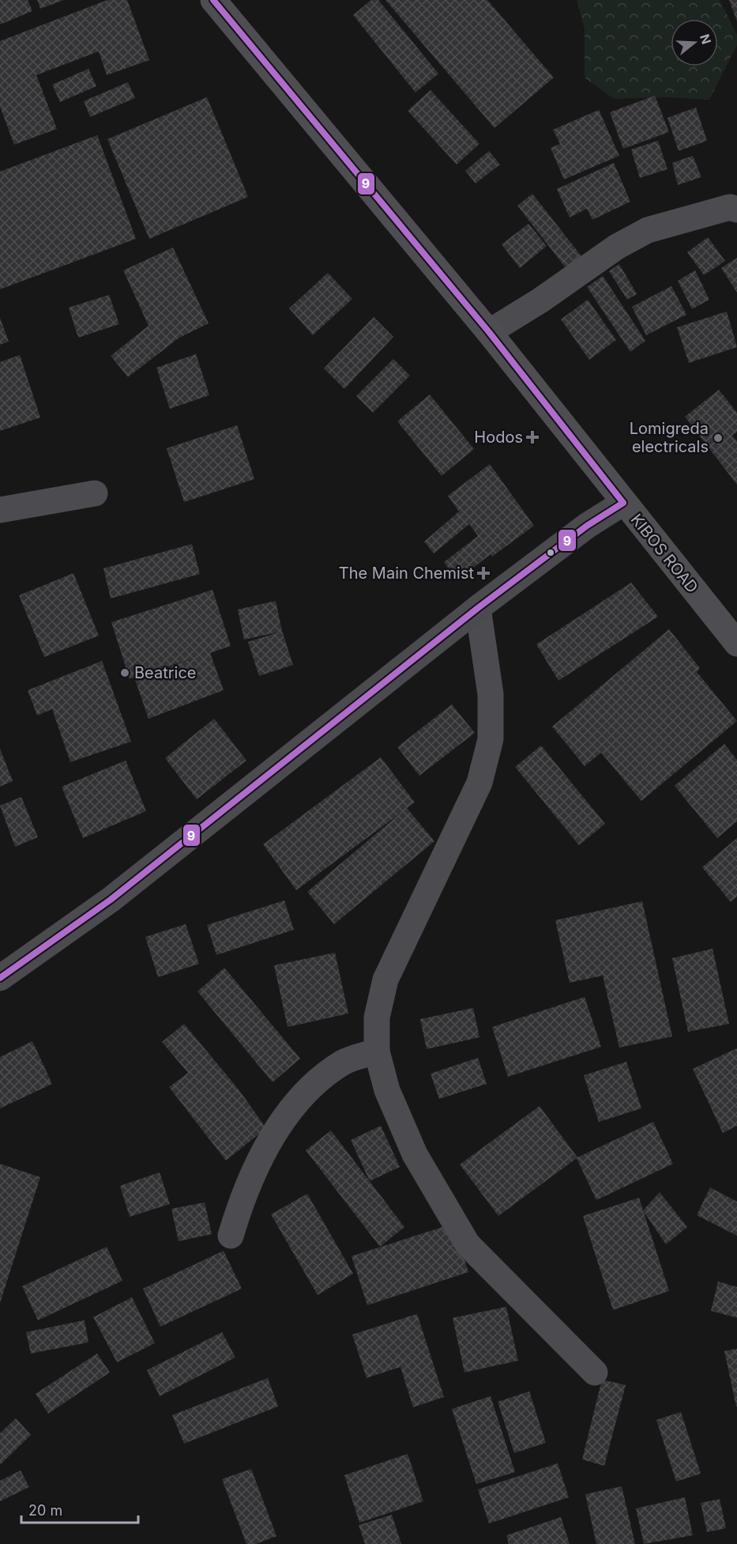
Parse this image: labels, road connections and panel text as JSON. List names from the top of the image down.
{
  "streets": {
    "main road": ["KIBOS ROAD"]
  },
  "places": {
    "health": ["Hodos", "The Main Chemist"],
    "other": ["Lomigreda electricals", "Beatrice"]
  },
  "lines": ["transit line 9"],
  "scale_bar": "20 m",
  "north": "right"
}
